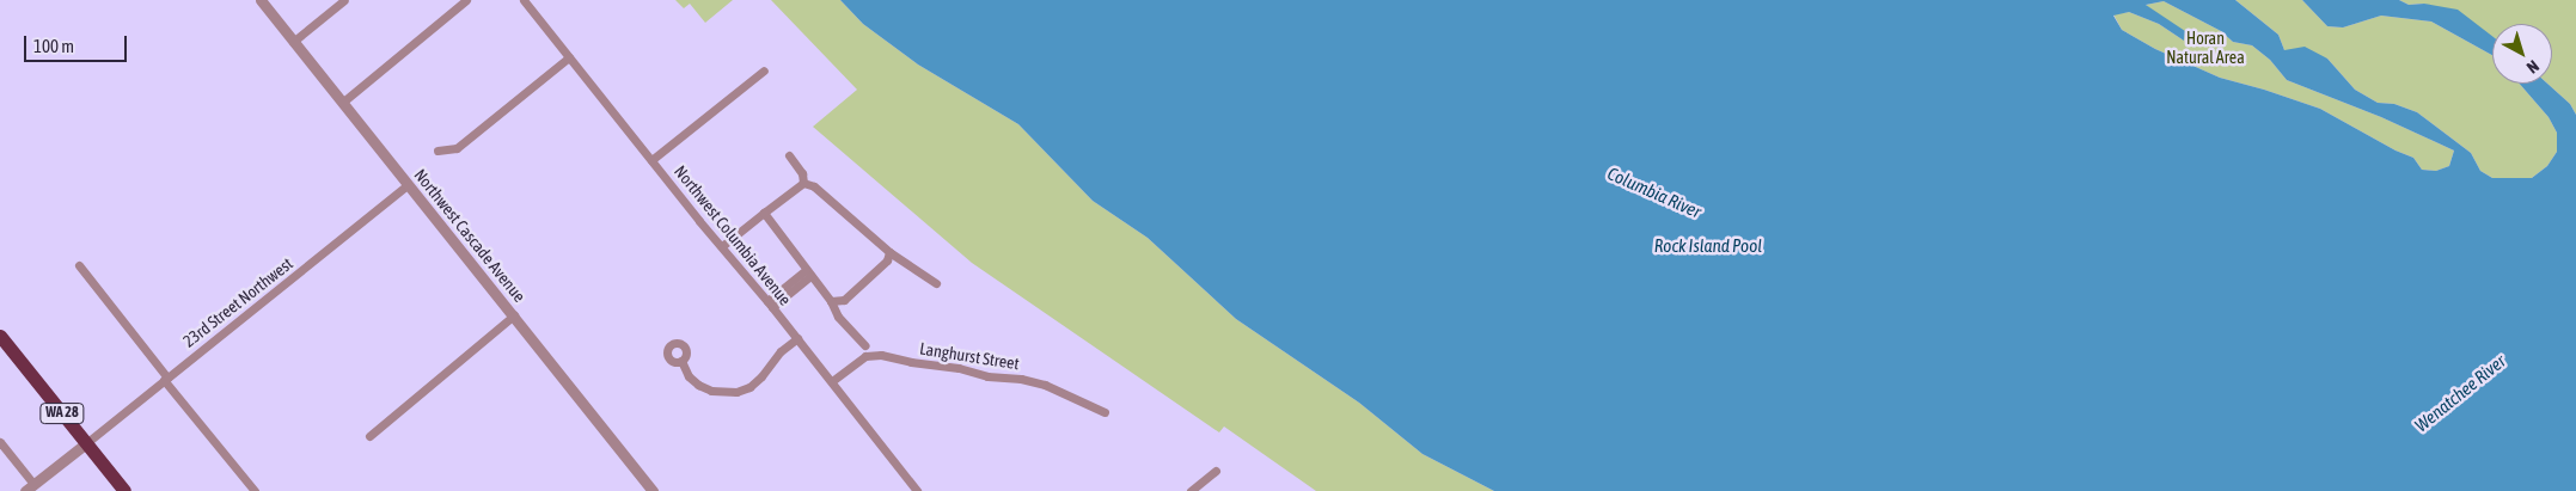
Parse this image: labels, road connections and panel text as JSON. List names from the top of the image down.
{
  "streets": {
    "highway": ["WA 28"],
    "street": [
      "Northwest Cascade Avenue",
      "Northwest Columbia Avenue",
      "23rd Street Northwest",
      "Langhurst Street"
    ]
  },
  "crossings": [
    ["Northwest Cascade Avenue", "23rd Street Northwest"],
    ["Northwest Columbia Avenue", "Langhurst Street"],
    ["23rd Street Northwest", "WA 28"]
  ],
  "water": ["Columbia River", "Rock Island Pool", "Wenatchee River"],
  "parks": ["Horan Natural Area"],
  "scale_bar": "100 m",
  "north": "bottom right"
}
